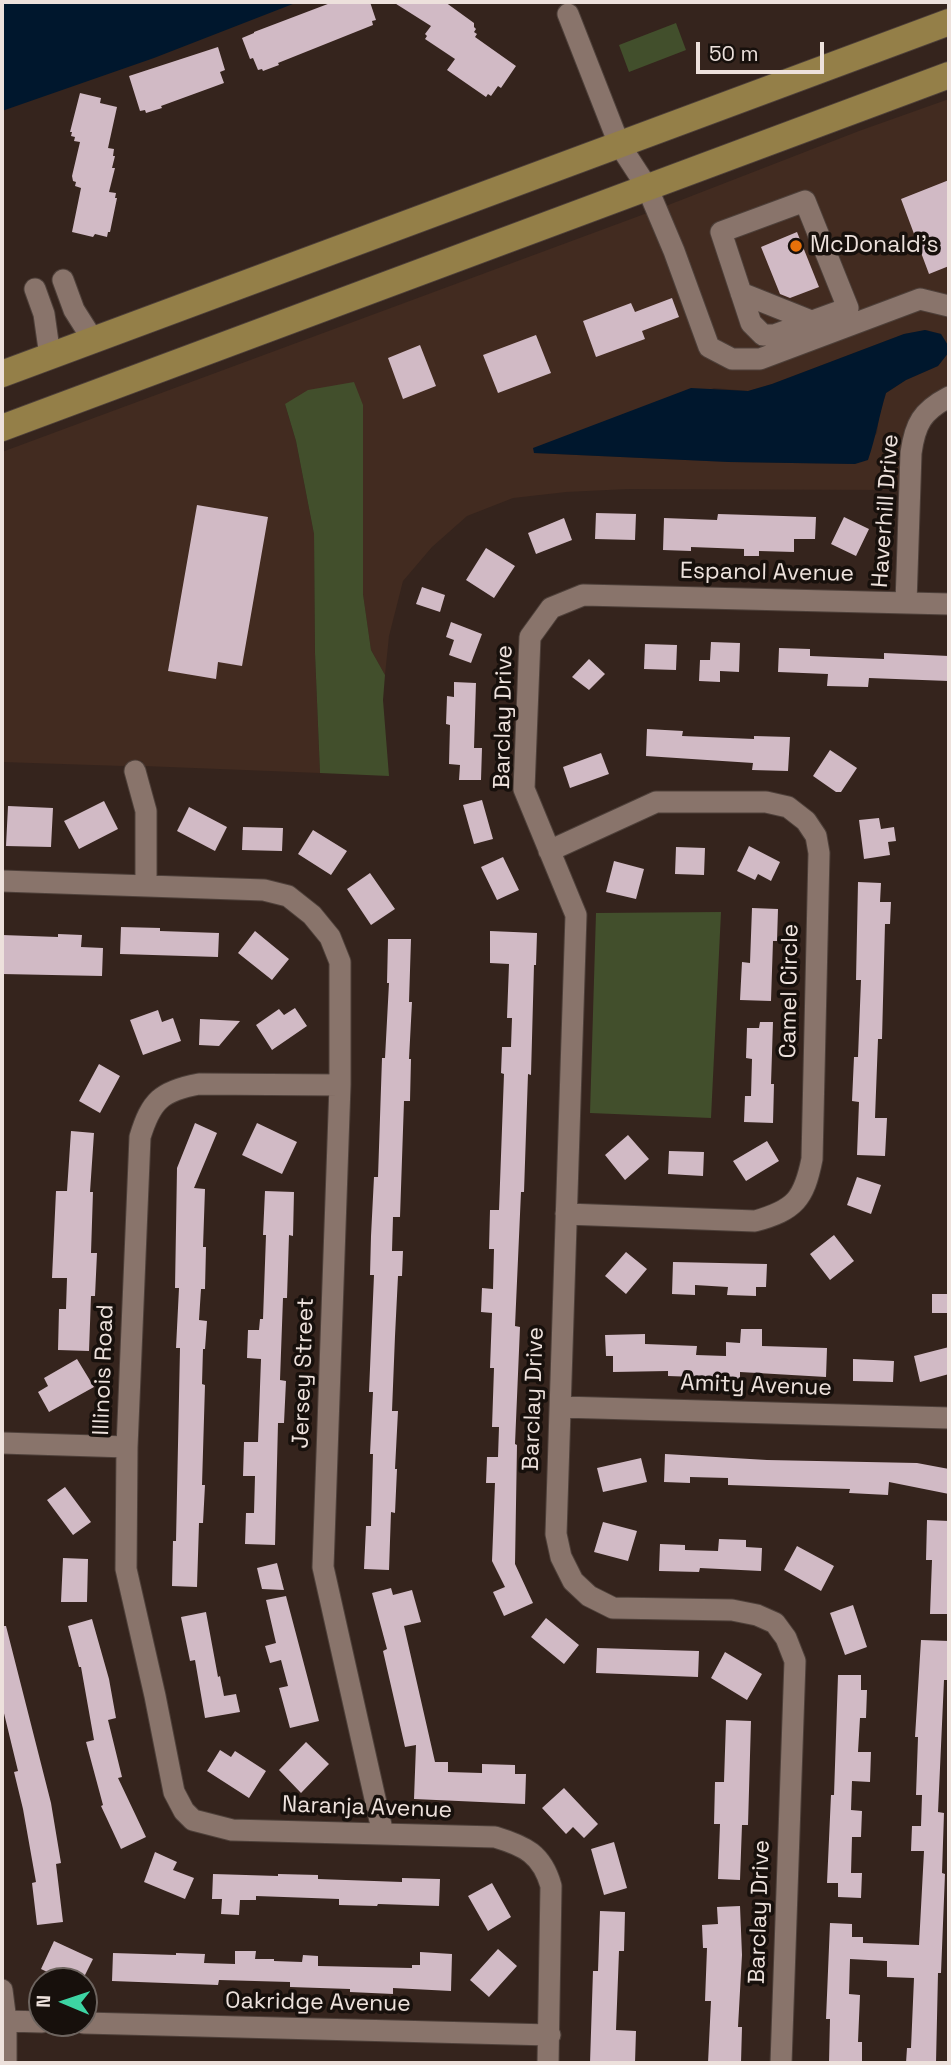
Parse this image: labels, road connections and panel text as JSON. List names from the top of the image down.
{
  "streets": {
    "street": [
      "Haverhill Drive",
      "Espanol Avenue",
      "Barclay Drive",
      "Camel Circle",
      "Illinois Road",
      "Jersey Street",
      "Amity Avenue",
      "Naranja Avenue",
      "Oakridge Avenue"
    ]
  },
  "crossings": [
    ["Haverhill Drive", "Espanol Avenue"],
    ["Espanol Avenue", "Barclay Drive"],
    ["Barclay Drive", "Camel Circle"],
    ["Barclay Drive", "Amity Avenue"],
    ["Illinois Road", "Jersey Street"],
    ["Illinois Road", "Naranja Avenue"],
    ["Jersey Street", "Naranja Avenue"],
    ["Naranja Avenue", "Oakridge Avenue"]
  ],
  "places": ["McDonald's"],
  "scale_bar": "50 m",
  "north": "left"
}
